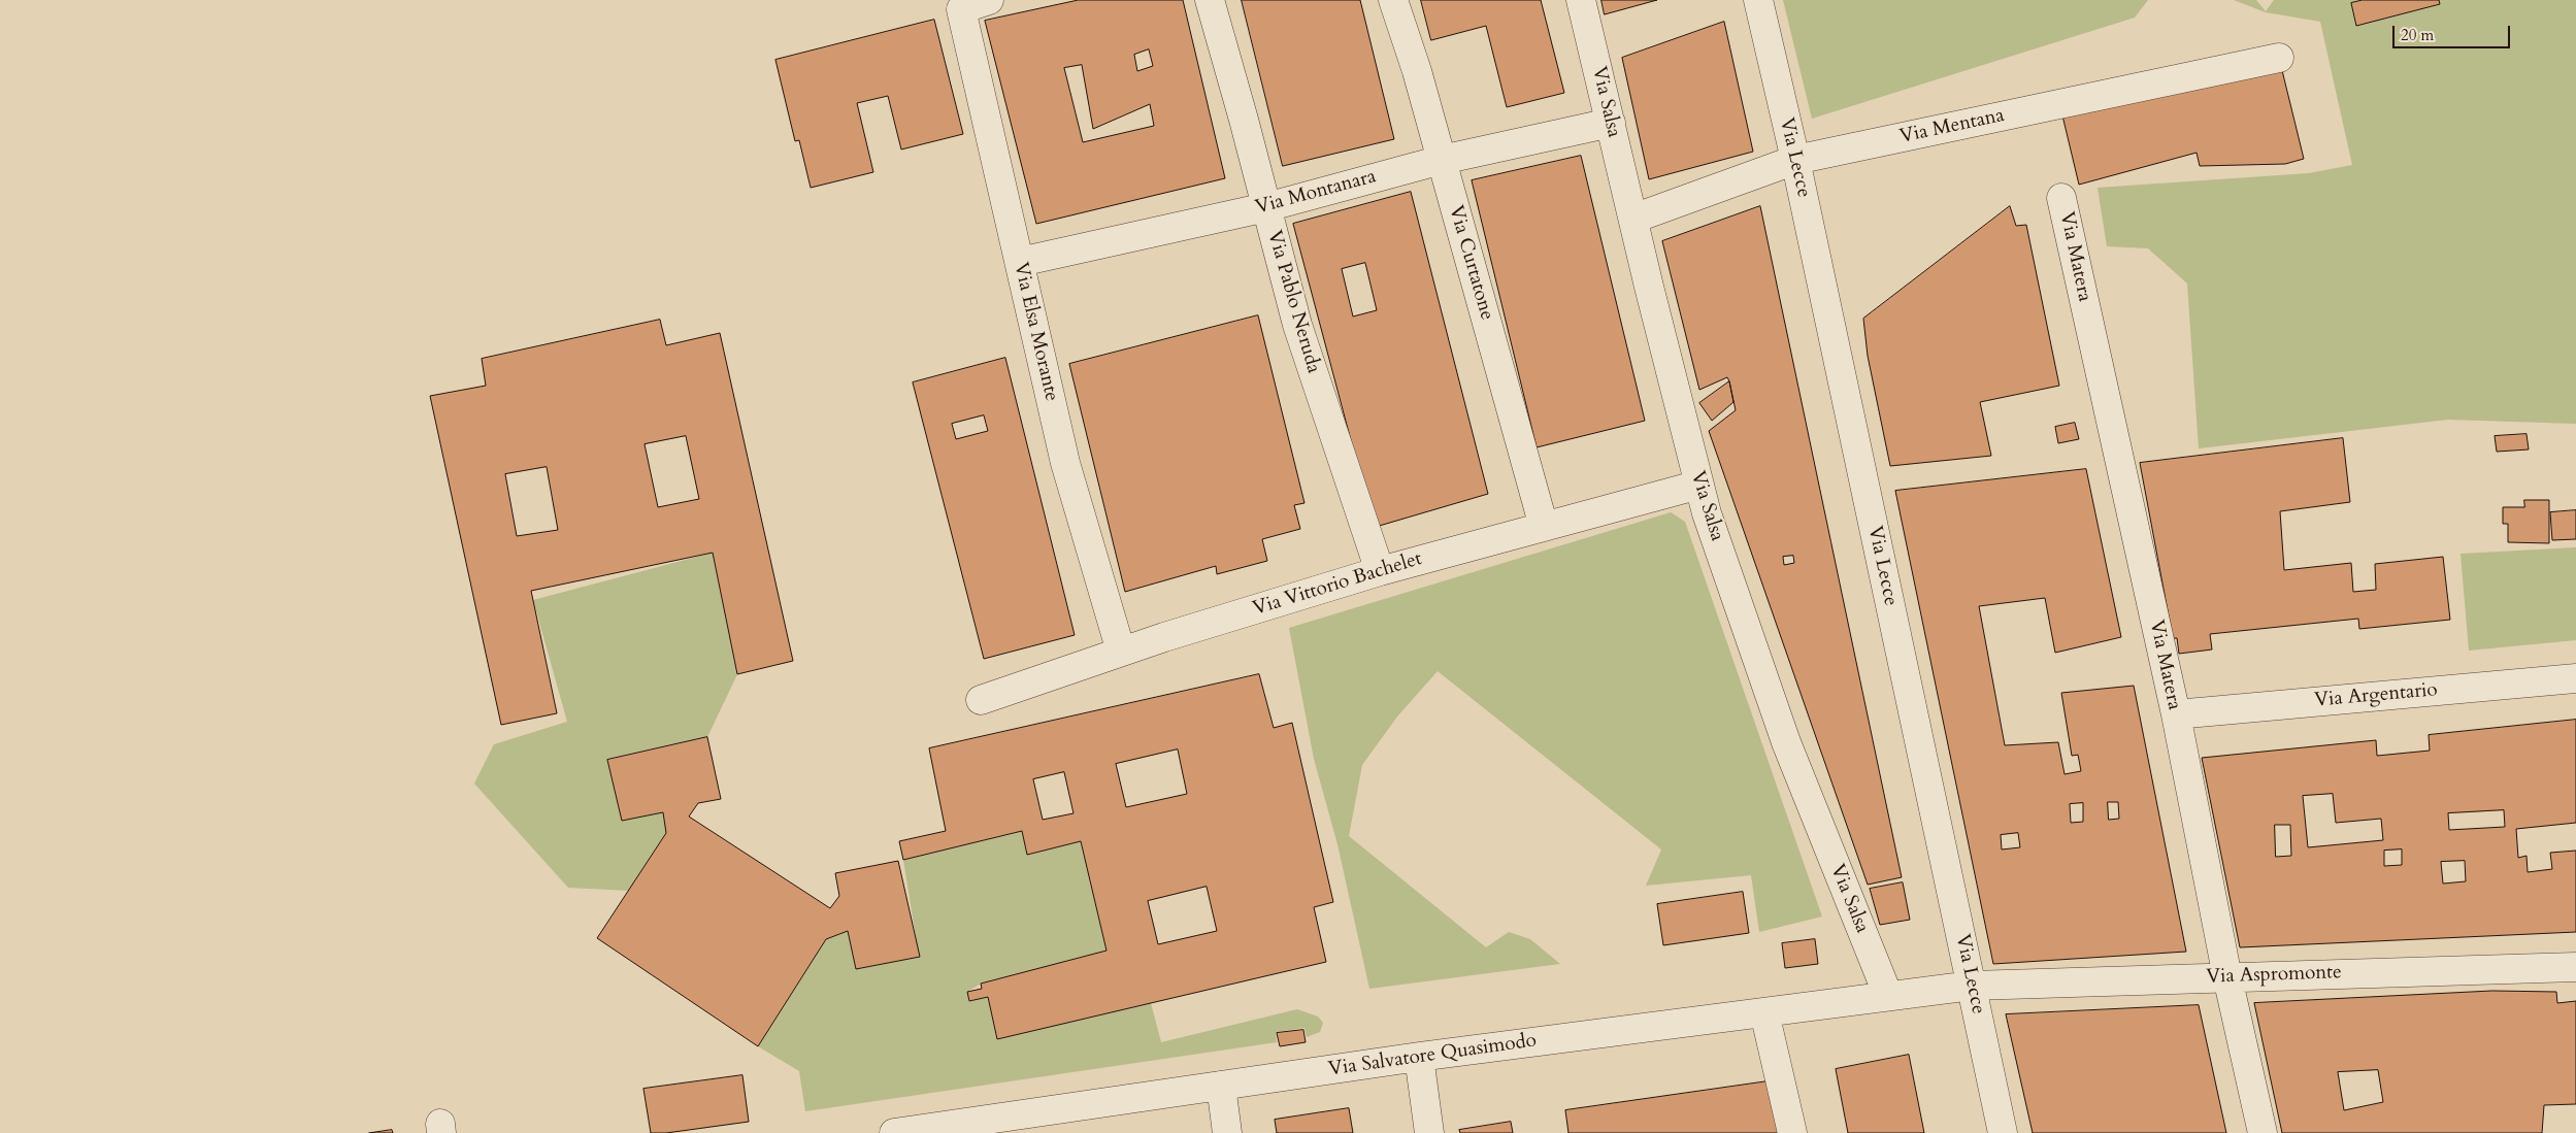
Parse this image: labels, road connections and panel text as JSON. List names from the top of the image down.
{
  "streets": {
    "street": [
      "Via Salsa",
      "Via Mentana",
      "Via Lecce",
      "Via Montanara",
      "Via Matera",
      "Via Curtatone",
      "Via Pablo Neruda",
      "Via Elsa Morante",
      "Via Vittorio Bachelet",
      "Via Argentario",
      "Via Aspromonte",
      "Via Salvatore Quasimodo"
    ]
  },
  "crossings": [
    ["Via Salsa", "Via Mentana"],
    ["Via Salsa", "Via Montanara"],
    ["Via Salsa", "Via Vittorio Bachelet"],
    ["Via Salsa", "Via Salvatore Quasimodo"],
    ["Via Mentana", "Via Lecce"],
    ["Via Lecce", "Via Aspromonte"],
    ["Via Lecce", "Via Salvatore Quasimodo"],
    ["Via Montanara", "Via Curtatone"],
    ["Via Montanara", "Via Pablo Neruda"],
    ["Via Montanara", "Via Elsa Morante"],
    ["Via Matera", "Via Argentario"],
    ["Via Matera", "Via Aspromonte"],
    ["Via Curtatone", "Via Vittorio Bachelet"],
    ["Via Pablo Neruda", "Via Vittorio Bachelet"],
    ["Via Elsa Morante", "Via Vittorio Bachelet"],
    ["Via Aspromonte", "Via Salvatore Quasimodo"]
  ],
  "scale_bar": "20 m"
}
